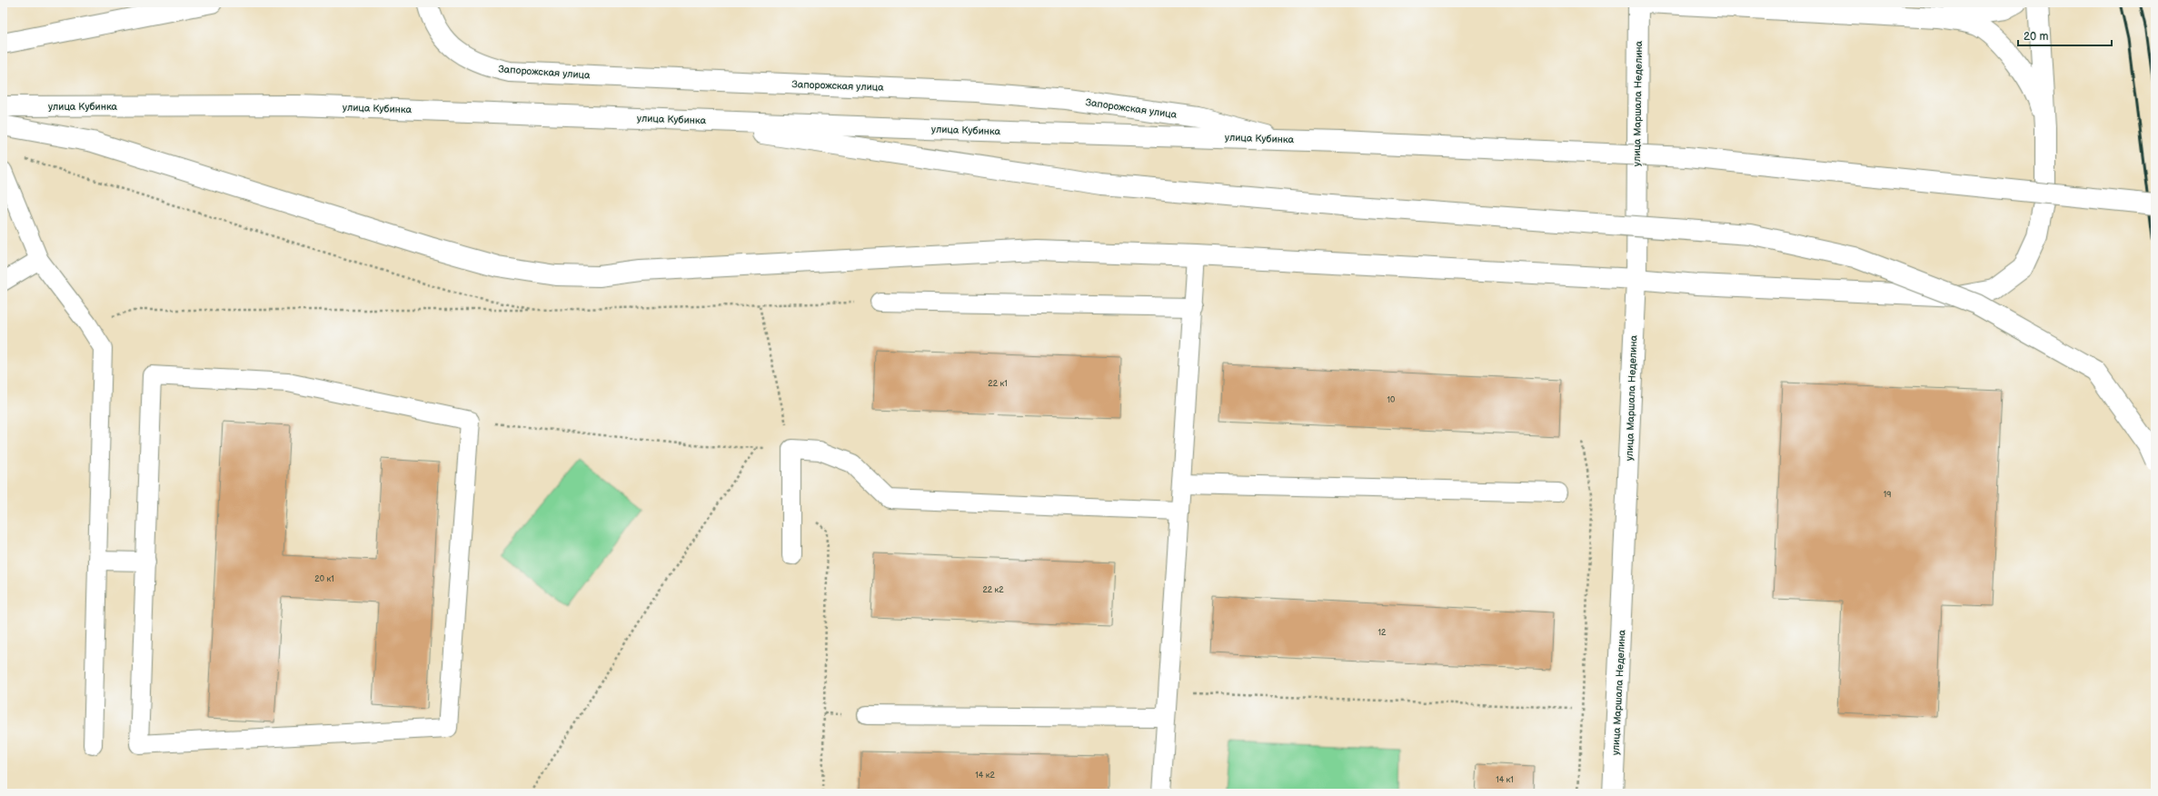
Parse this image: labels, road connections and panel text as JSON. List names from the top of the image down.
{
  "streets": {
    "street": ["Запорожская улица", "улица Маршала Неделина", "улица Кубинка"]
  },
  "crossings": [
    ["Запорожская улица", "улица Кубинка"]
  ],
  "house_numbers": [
    "22 к1",
    "10",
    "19",
    "20 к1",
    "22 к2",
    "12",
    "14 к2",
    "14 к1"
  ],
  "scale_bar": "20 m"
}
